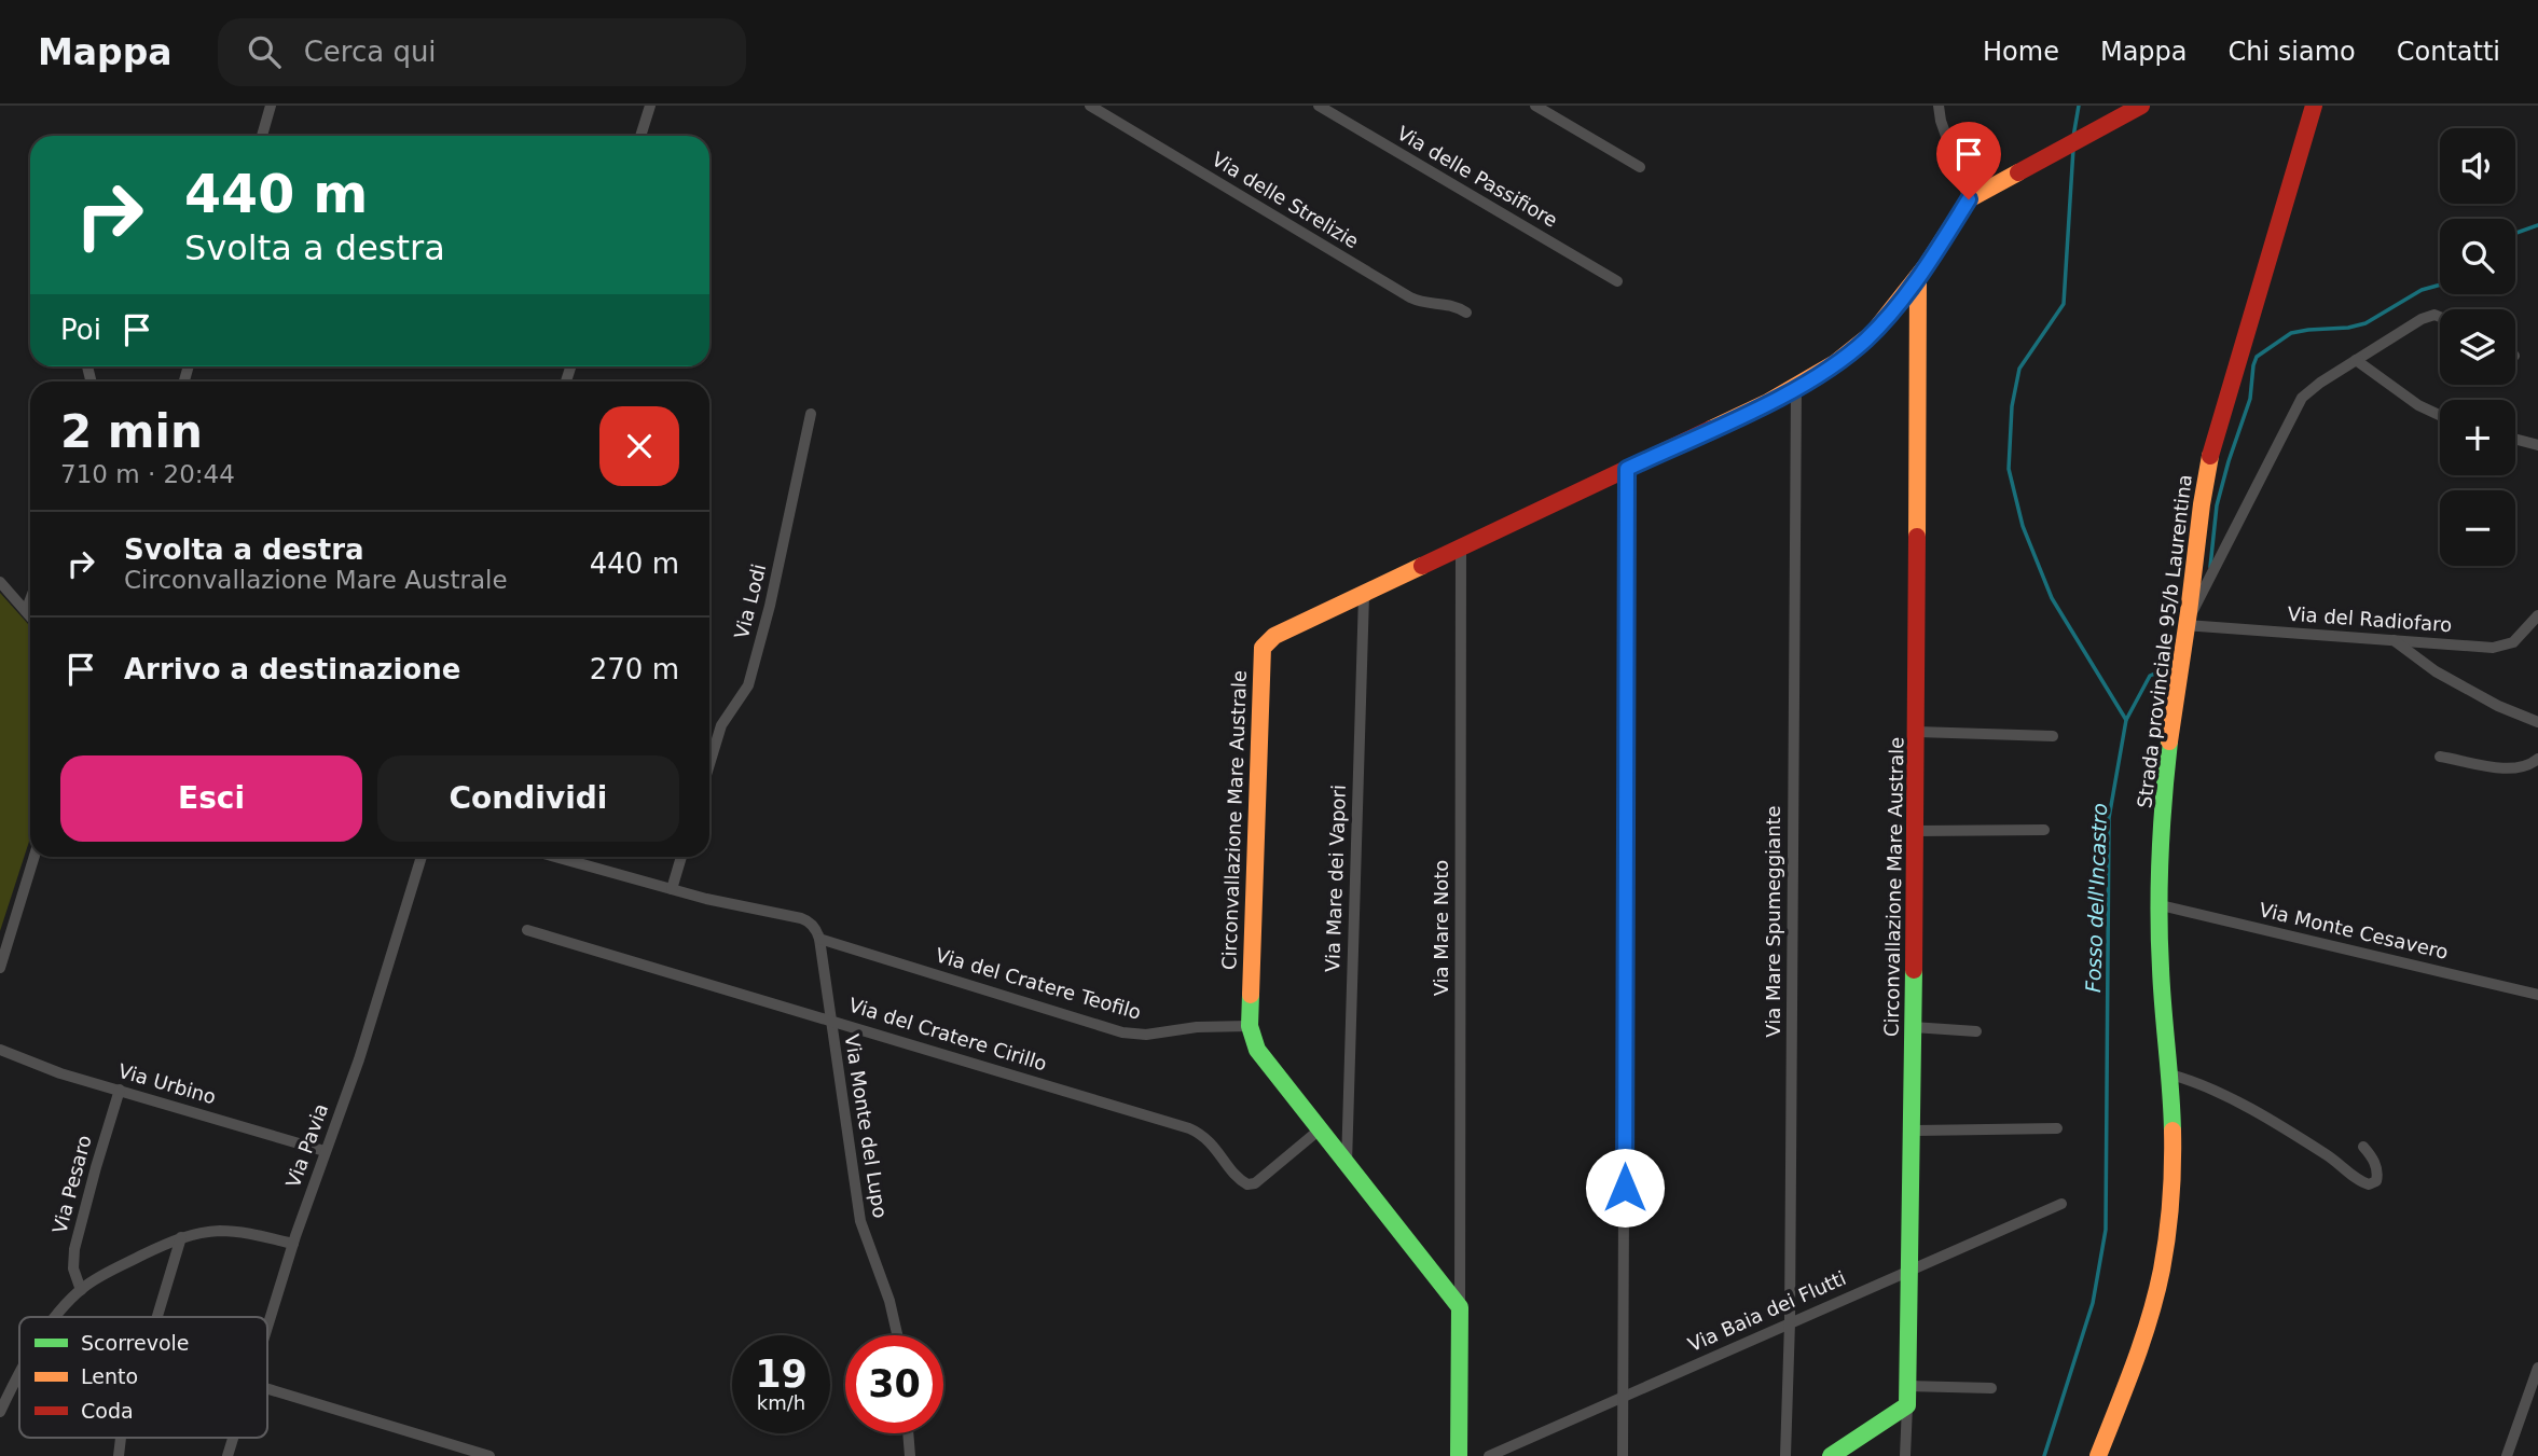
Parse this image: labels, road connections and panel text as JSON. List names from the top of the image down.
{
  "streets": {
    "street": [
      "Via delle Passifiore",
      "Via delle Strelizie",
      "Via Lodi",
      "Via del Radiofaro",
      "Strada provinciale 95/b Laurentina",
      "Circonvallazione Mare Australe",
      "Via Mare dei Vapori",
      "Via Mare Spumeggiante",
      "Via Mare Noto",
      "Via Monte Cesavero",
      "Via del Cratere Teofilo",
      "Via del Cratere Cirillo",
      "Via Urbino",
      "Via Monte del Lupo",
      "Via Pavia",
      "Via Pesaro",
      "Via Baia dei Flutti"
    ]
  },
  "crossings": [
    ["Via del Radiofaro", "Strada provinciale 95/b Laurentina"],
    ["Strada provinciale 95/b Laurentina", "Via Monte Cesavero"],
    ["Circonvallazione Mare Australe", "Via Mare dei Vapori"],
    ["Circonvallazione Mare Australe", "Via Mare Spumeggiante"],
    ["Circonvallazione Mare Australe", "Via Mare Noto"],
    ["Circonvallazione Mare Australe", "Via del Cratere Teofilo"],
    ["Circonvallazione Mare Australe", "Via del Cratere Cirillo"],
    ["Circonvallazione Mare Australe", "Via Baia dei Flutti"],
    ["Via Mare Spumeggiante", "Via Baia dei Flutti"],
    ["Via del Cratere Teofilo", "Via Monte del Lupo"],
    ["Via del Cratere Cirillo", "Via Monte del Lupo"],
    ["Via Urbino", "Via Pavia"],
    ["Via Urbino", "Via Pesaro"]
  ],
  "water": ["Fosso dell'Incastro"],
  "legend": ["Scorrevole", "Lento", "Coda"],
  "page": {
    "header": "Mappa",
    "search": "Cerca qui",
    "nav": [
      "Home",
      "Mappa",
      "Chi siamo",
      "Contatti"
    ],
    "map_buttons": ["+", "−"],
    "turn": ["440 m", "Svolta a destra"],
    "then": "Poi",
    "heading": ["2 min", "710 m · 20:44"],
    "list": [
      {
        "name": "Svolta a destra",
        "note": "Circonvallazione Mare Australe",
        "value": "440 m"
      },
      {
        "name": "Arrivo a destinazione",
        "value": "270 m"
      }
    ],
    "buttons": ["Esci", "Condividi"],
    "speed": "19 km/h",
    "limit": "30"
  }
}
